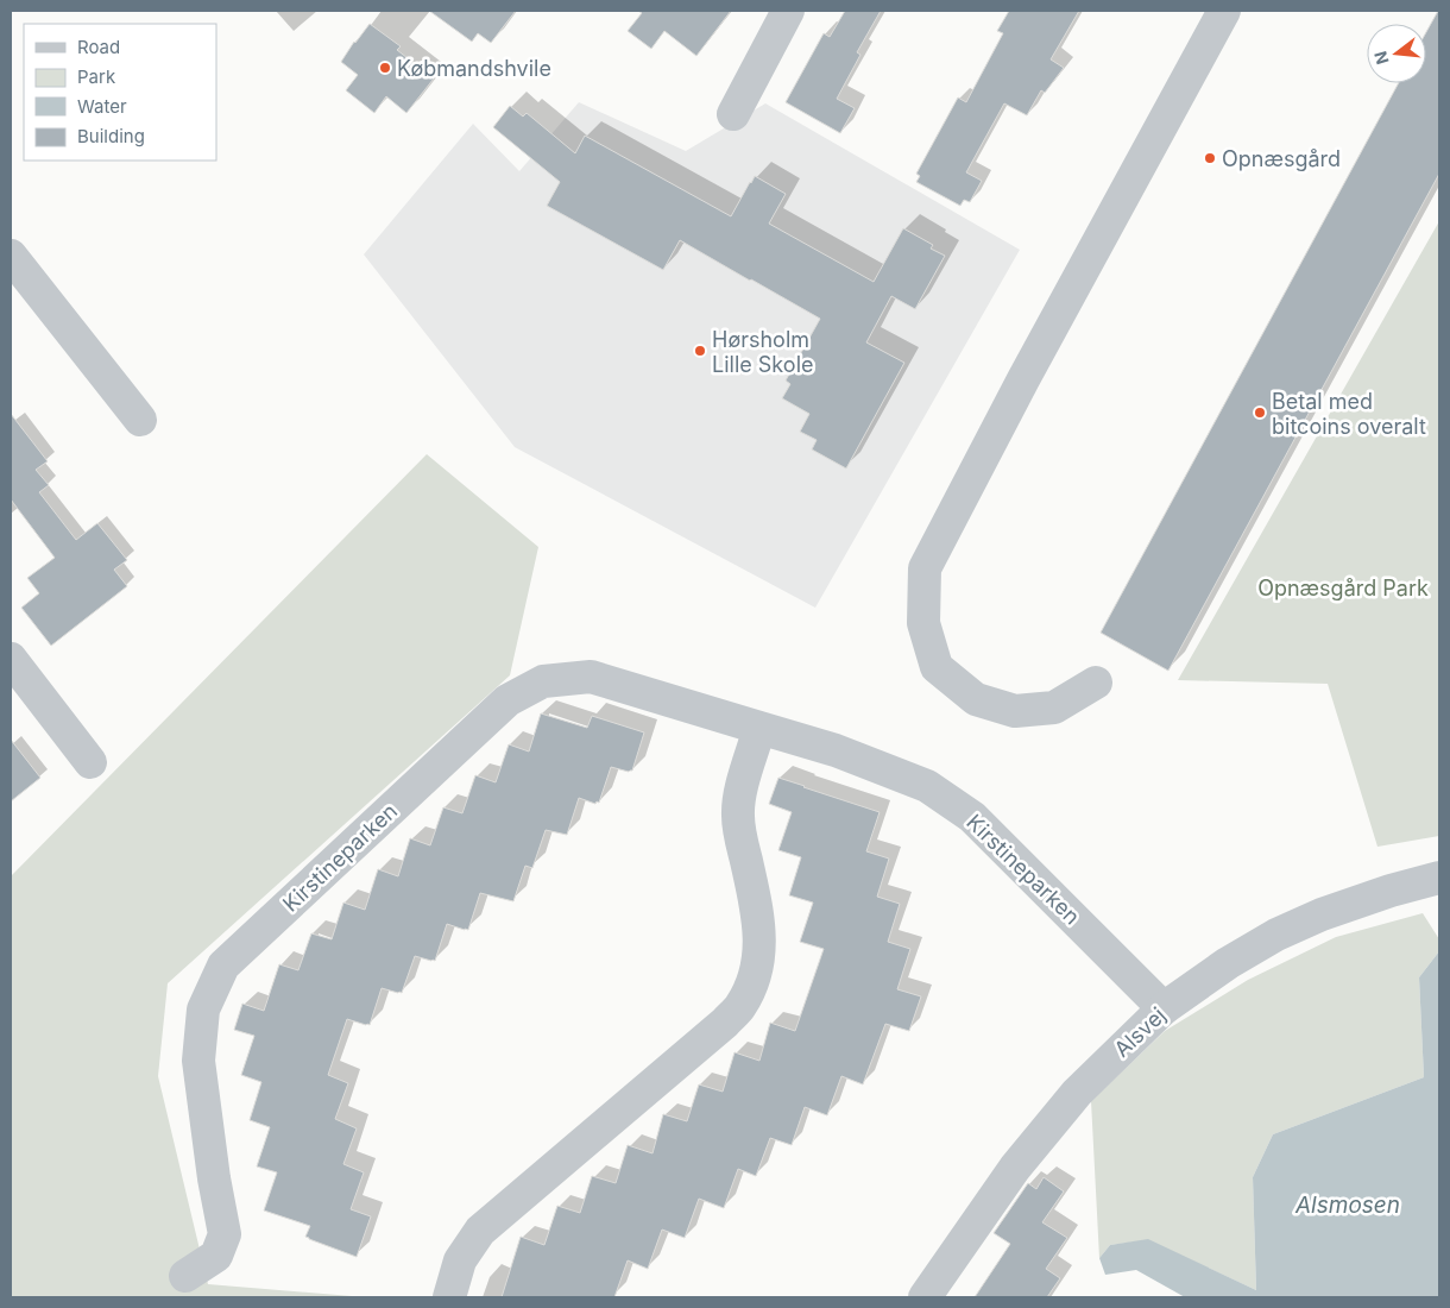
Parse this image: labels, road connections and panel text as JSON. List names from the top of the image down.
{
  "streets": {
    "street": ["Kirstineparken", "Alsvej"]
  },
  "crossings": [
    ["Kirstineparken", "Alsvej"]
  ],
  "water": ["Alsmosen"],
  "parks": ["Opnæsgård Park"],
  "places": [
    "Købmandshvile",
    "Opnæsgård",
    "Hørsholm Lille Skole",
    "Betal med bitcoins overalt"
  ],
  "legend": [
    "Road",
    "Park",
    "Water",
    "Building"
  ],
  "north": "left"
}
